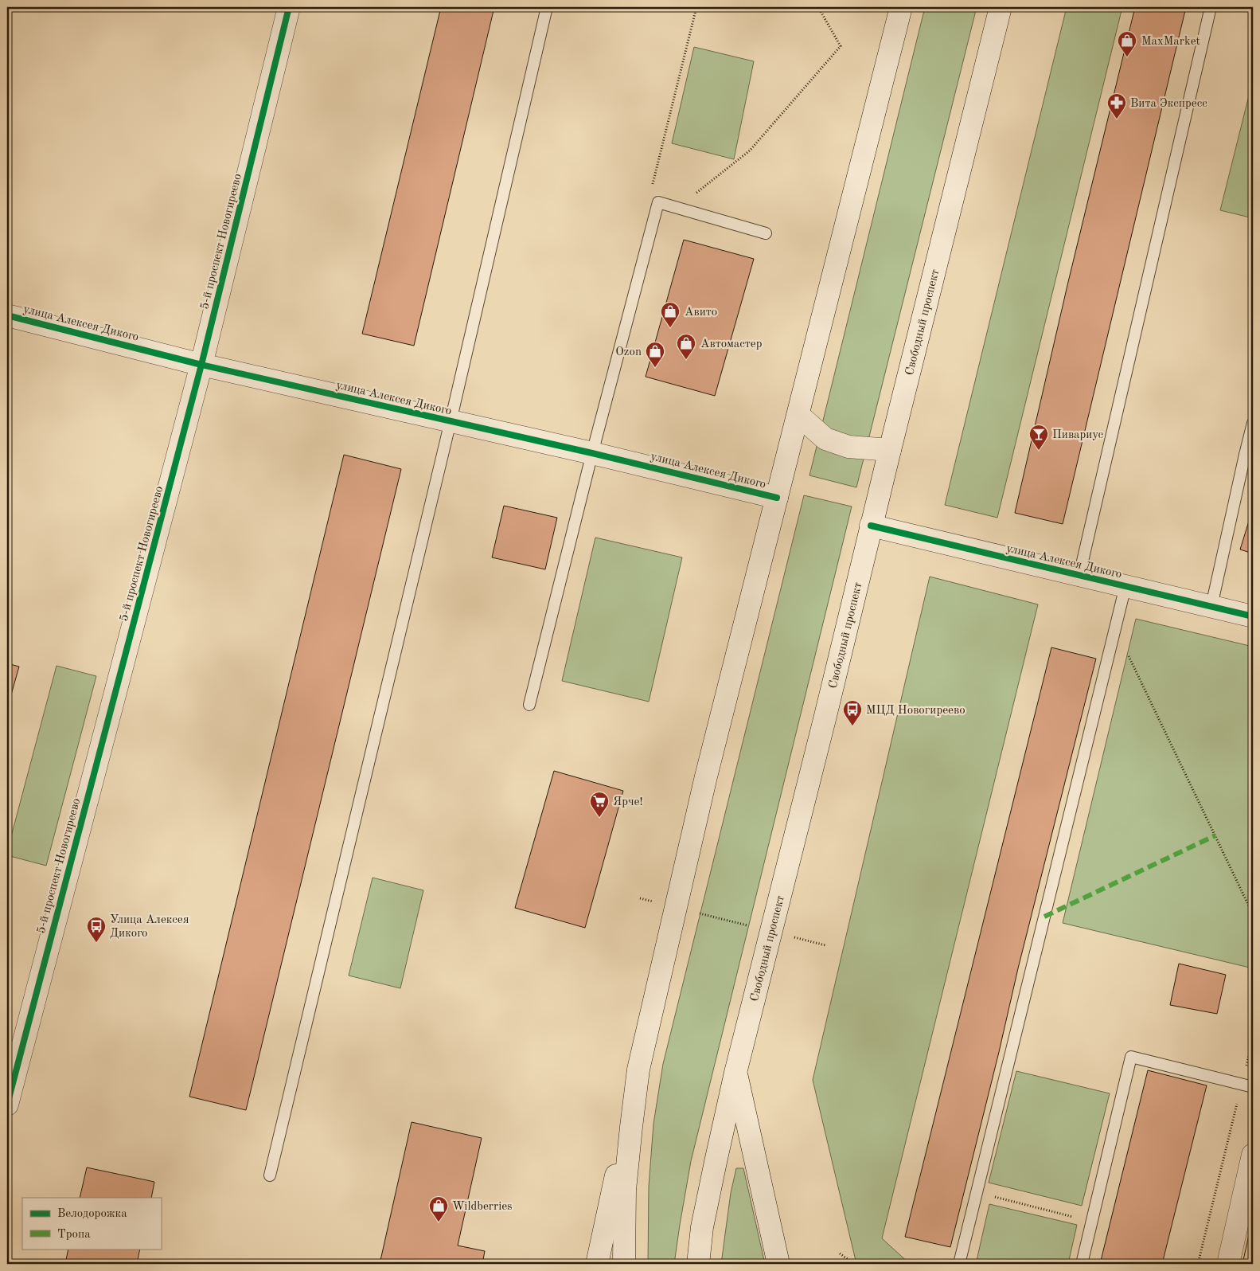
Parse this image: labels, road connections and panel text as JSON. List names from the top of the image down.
{
  "streets": {
    "main road": ["5-й проспект Новогиреево", "Свободный проспект", "улица Алексея Дикого"]
  },
  "crossings": [
    ["5-й проспект Новогиреево", "улица Алексея Дикого"],
    ["Свободный проспект", "улица Алексея Дикого"]
  ],
  "places": {
    "shop": [
      "MaxMarket",
      "Авито",
      "Автомастер",
      "Ozon",
      "Wildberries"
    ],
    "pharmacy": ["Вита Экспресс"],
    "bar": ["Пивариус"],
    "bus stop": ["МЦД Новогиреево", "Улица Алексея Дикого"],
    "supermarket": ["Ярче!"]
  },
  "legend": ["Велодорожка", "Тропа"]
}
